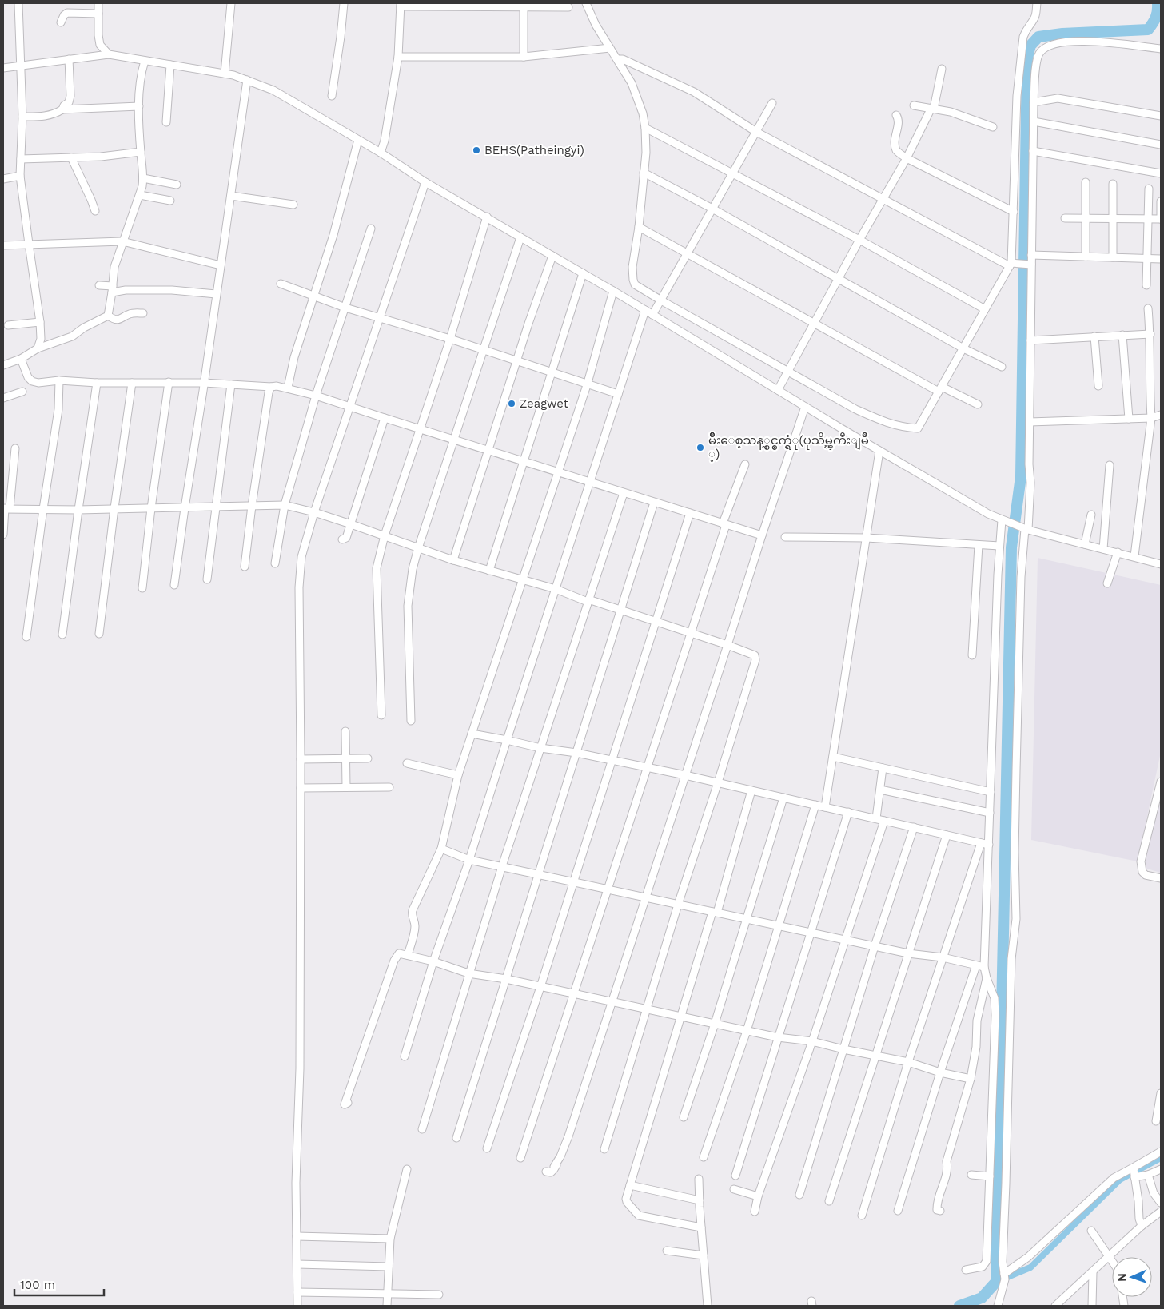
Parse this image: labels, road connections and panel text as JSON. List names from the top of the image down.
{
  "places": ["BEHS(Patheingyi)", "Zeagwet", "မ်ိဳးေစ့သန့္စင္စက္ရံု(ပုသိမ္ၾကီးျမိဳ ့)"],
  "scale_bar": "100 m",
  "north": "left"
}
